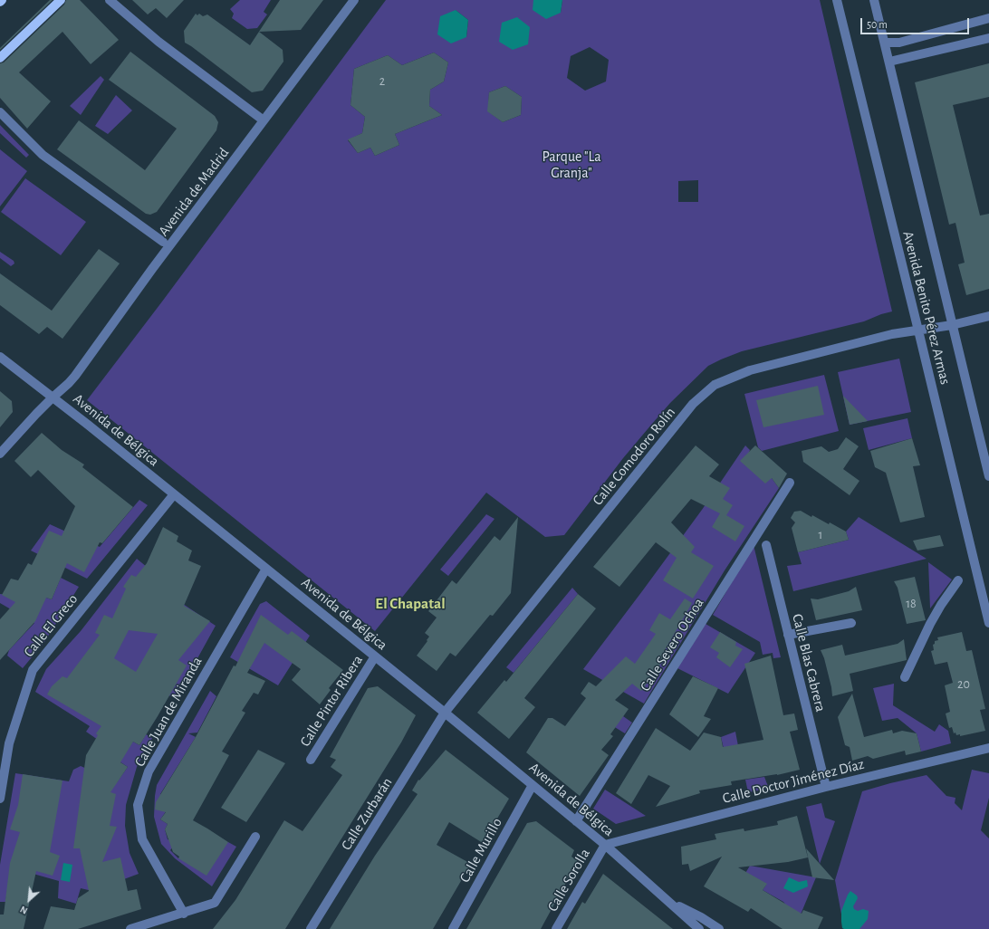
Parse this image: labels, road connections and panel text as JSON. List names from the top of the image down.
{
  "streets": {
    "street": [
      "Avenida de Madrid",
      "Avenida Benito Pérez Armas",
      "Avenida de Bélgica",
      "Calle Comodoro Rolín",
      "Calle El Greco",
      "Calle Severo Ochoa",
      "Calle Blas Cabrera",
      "Calle Pintor Ribera",
      "Calle Juan de Miranda",
      "Calle Doctor Jiménez Díaz",
      "Calle Zurbarán",
      "Calle Murillo",
      "Calle Sorolla"
    ]
  },
  "crossings": [
    ["Avenida de Madrid", "Avenida de Bélgica"],
    ["Avenida Benito Pérez Armas", "Calle Comodoro Rolín"],
    ["Avenida de Bélgica", "Calle Comodoro Rolín"],
    ["Avenida de Bélgica", "Calle El Greco"],
    ["Avenida de Bélgica", "Calle Severo Ochoa"],
    ["Avenida de Bélgica", "Calle Pintor Ribera"],
    ["Avenida de Bélgica", "Calle Juan de Miranda"],
    ["Avenida de Bélgica", "Calle Doctor Jiménez Díaz"],
    ["Avenida de Bélgica", "Calle Zurbarán"],
    ["Avenida de Bélgica", "Calle Murillo"],
    ["Avenida de Bélgica", "Calle Sorolla"],
    ["Calle Comodoro Rolín", "Calle Zurbarán"],
    ["Calle Blas Cabrera", "Calle Doctor Jiménez Díaz"],
    ["Calle Doctor Jiménez Díaz", "Calle Sorolla"]
  ],
  "districts": ["El Chapatal"],
  "parks": ["Parque \"La Granja\""],
  "house_numbers": [
    "2",
    "1",
    "18",
    "20"
  ],
  "scale_bar": "50 m",
  "north": "bottom left"
}
